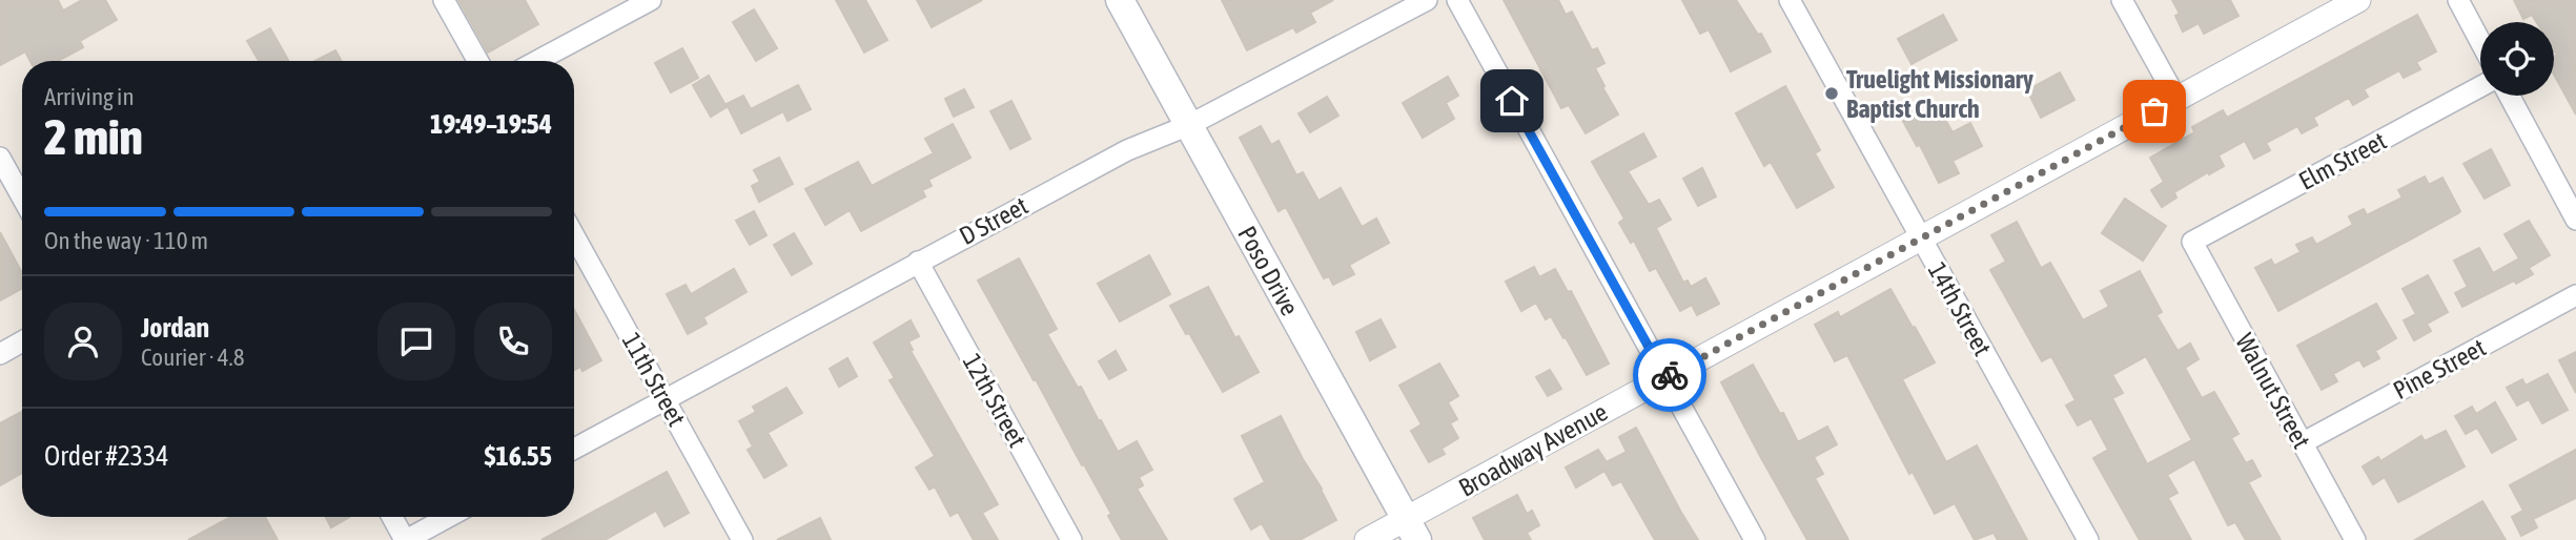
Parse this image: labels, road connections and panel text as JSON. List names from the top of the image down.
{
  "streets": {
    "main road": ["Poso Drive"],
    "street": [
      "Elm Street",
      "D Street",
      "14th Street",
      "Pine Street",
      "11th Street",
      "Walnut Street",
      "12th Street",
      "Broadway Avenue"
    ]
  },
  "crossings": [
    ["Elm Street", "Walnut Street"],
    ["D Street", "Poso Drive"],
    ["D Street", "11th Street"],
    ["D Street", "12th Street"],
    ["Poso Drive", "Broadway Avenue"],
    ["14th Street", "Broadway Avenue"],
    ["Pine Street", "Walnut Street"]
  ],
  "places": ["Truelight Missionary Baptist Church"],
  "page": {
    "heading": ["2 min", "Arriving in", "19:49–19:54"],
    "panel": [
      "Jordan",
      "Courier · 4.8",
      "Order #2334",
      "$16.55"
    ],
    "bar": "On the way · 110 m"
  }
}
